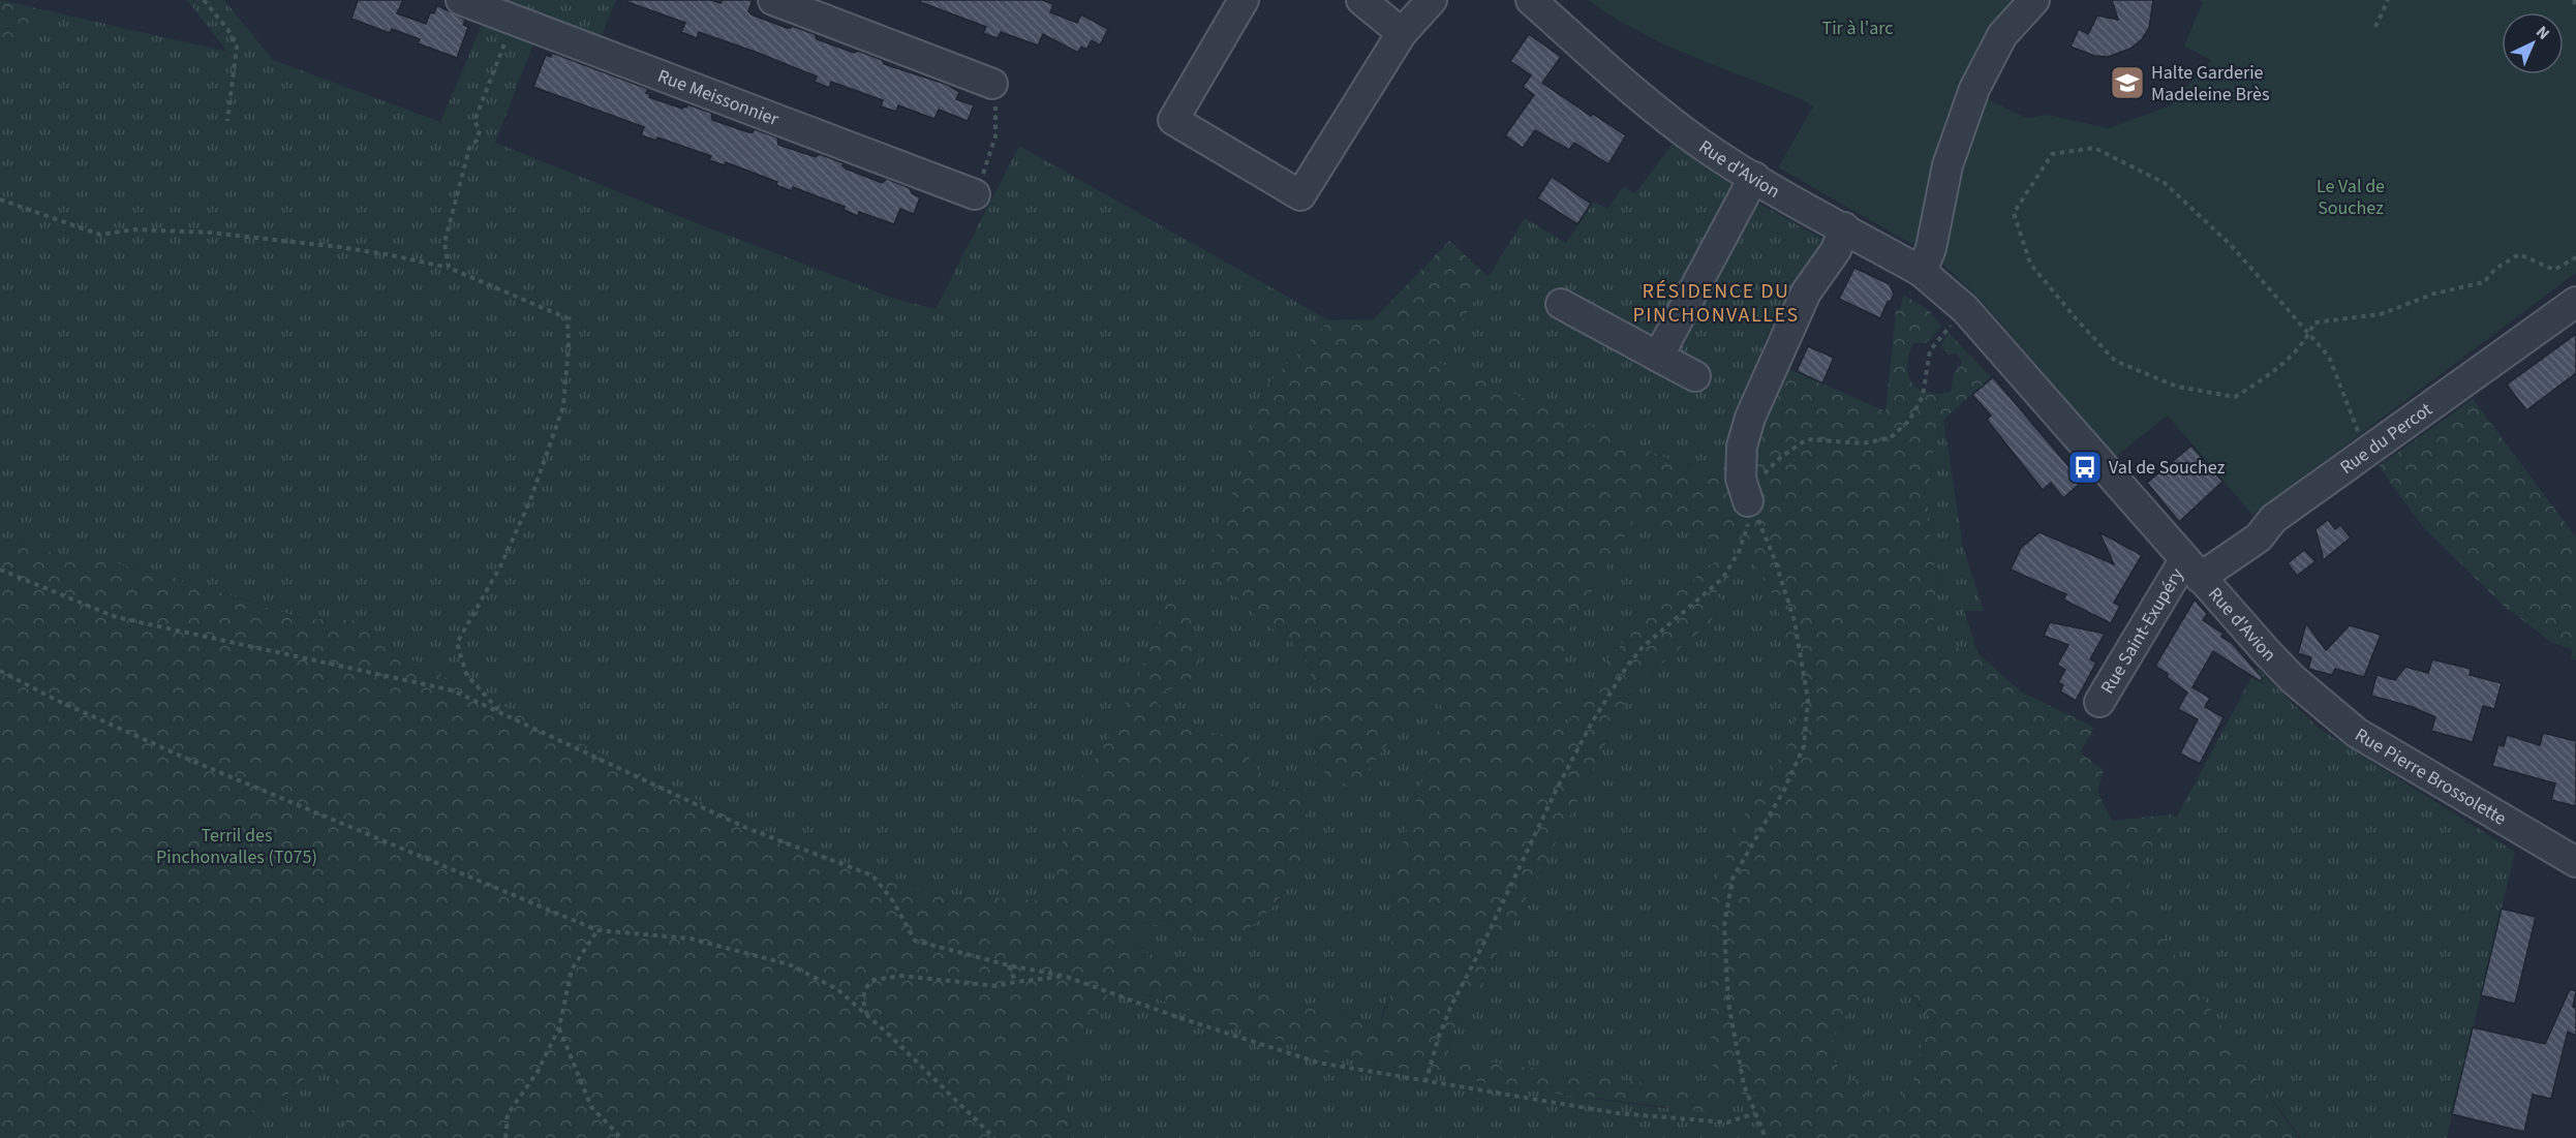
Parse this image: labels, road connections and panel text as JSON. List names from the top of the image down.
{
  "streets": {
    "street": [
      "Rue Meissonnier",
      "Rue d'Avion",
      "Rue du Percot",
      "Rue Saint-Exupéry",
      "Rue Pierre Brossolette"
    ]
  },
  "crossings": [
    ["Rue d'Avion", "Rue du Percot"],
    ["Rue d'Avion", "Rue Saint-Exupéry"],
    ["Rue d'Avion", "Rue Pierre Brossolette"],
    ["Rue du Percot", "Rue Saint-Exupéry"]
  ],
  "districts": ["RÉSIDENCE DU PINCHONVALLES"],
  "parks": ["Tir à l'arc", "Le Val de Souchez", "Terril des Pinchonvalles (T075)"],
  "places": {
    "school or university": ["Halte Garderie Madeleine Brès"],
    "bus stop": ["Val de Souchez"]
  },
  "north": "top right"
}
